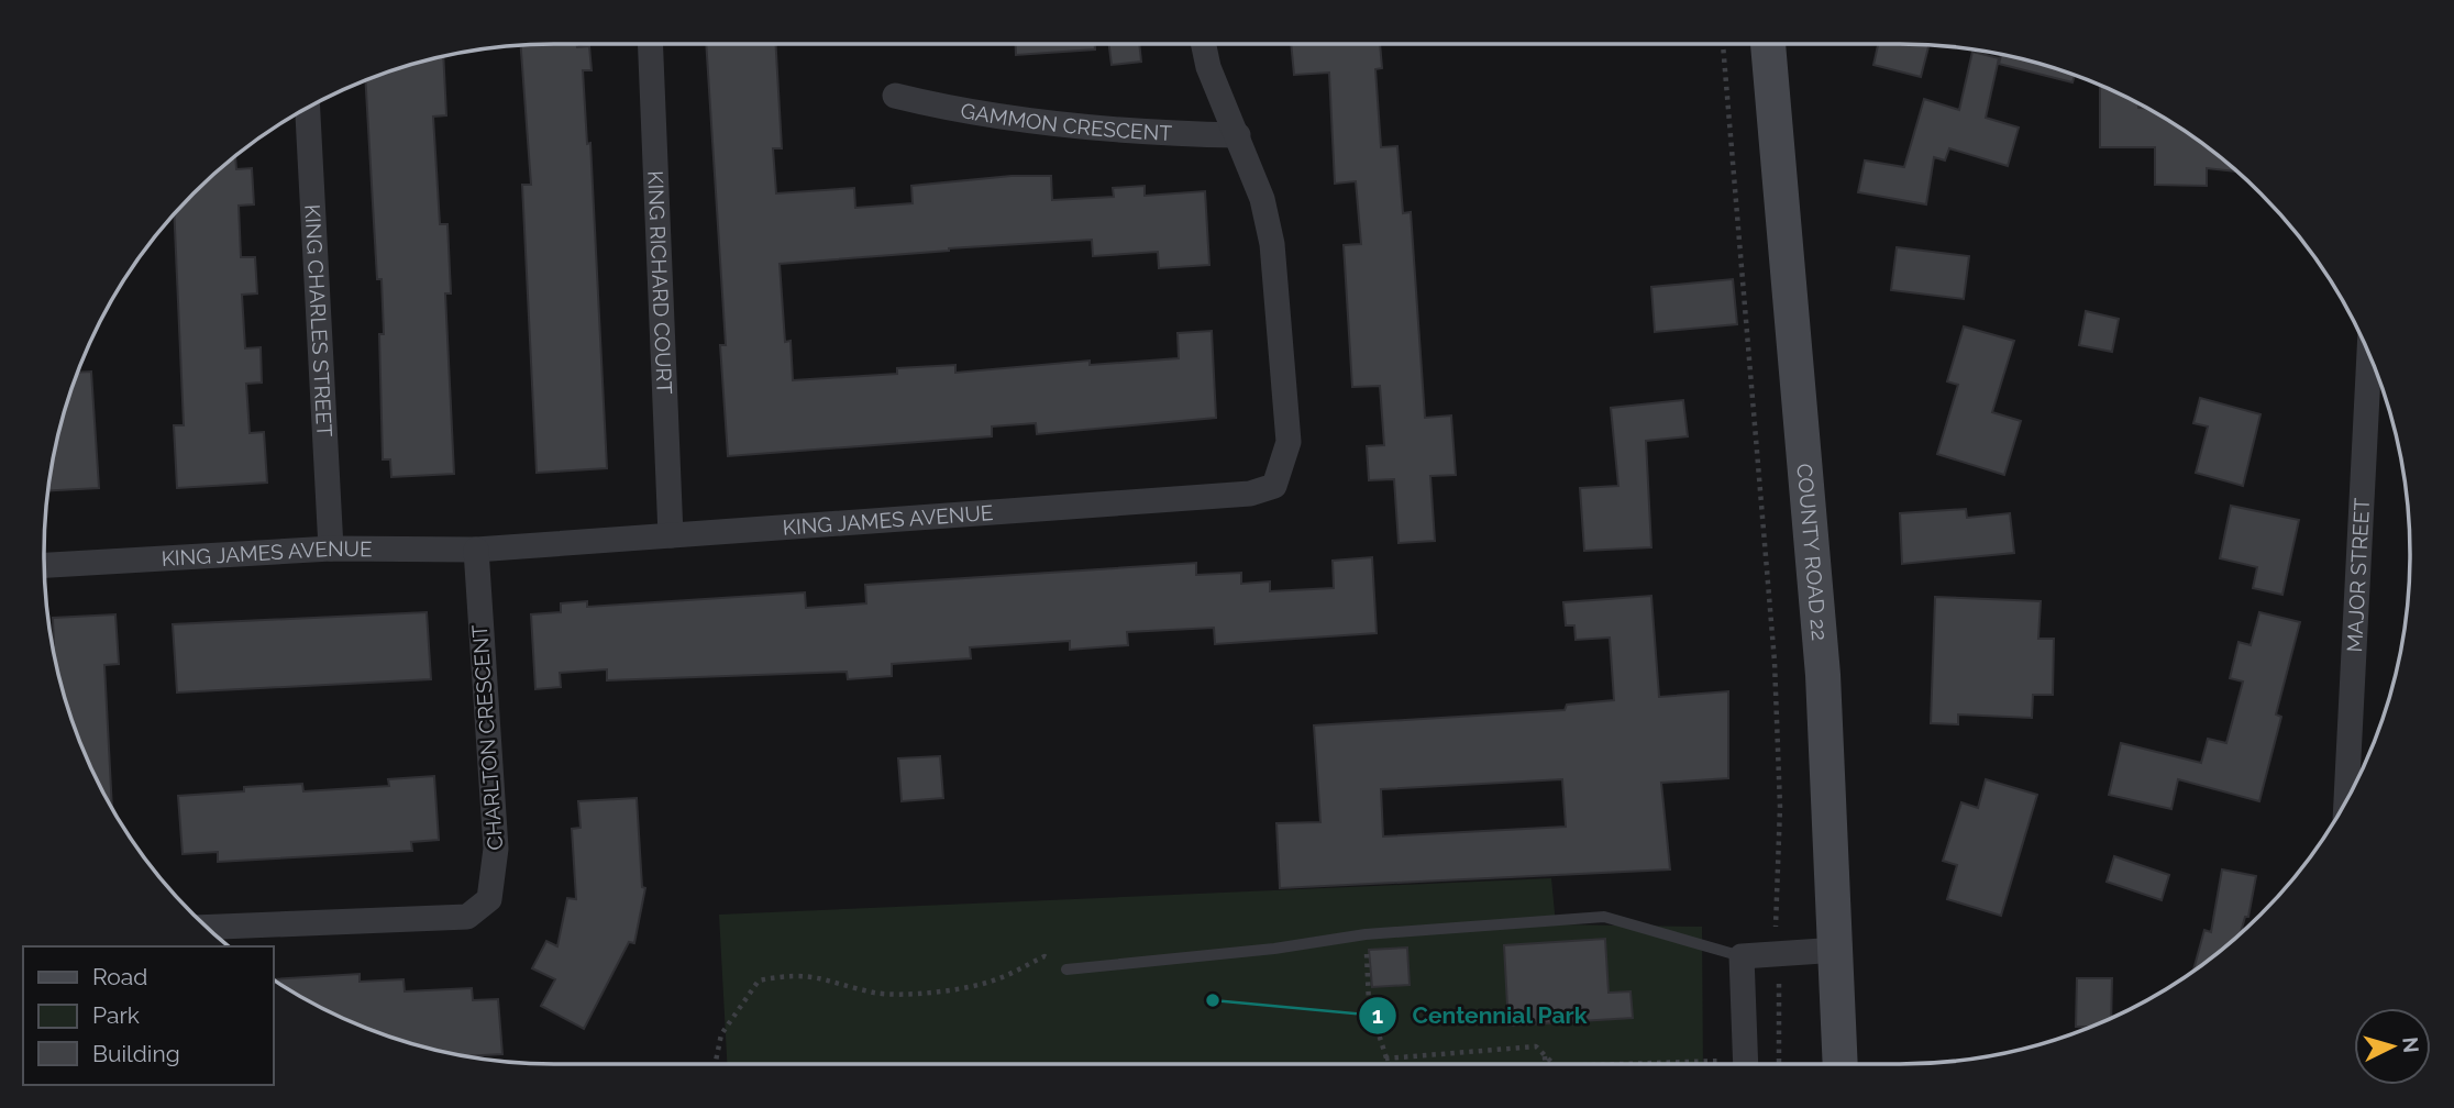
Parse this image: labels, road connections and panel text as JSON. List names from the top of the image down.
{
  "streets": {
    "main road": ["COUNTY ROAD 22"],
    "street": [
      "GAMMON CRESCENT",
      "KING RICHARD COURT",
      "KING CHARLES STREET",
      "KING JAMES AVENUE",
      "MAJOR STREET",
      "CHARLTON CRESCENT"
    ]
  },
  "crossings": [
    ["GAMMON CRESCENT", "KING JAMES AVENUE"],
    ["KING RICHARD COURT", "KING JAMES AVENUE"],
    ["KING CHARLES STREET", "KING JAMES AVENUE"],
    ["KING JAMES AVENUE", "CHARLTON CRESCENT"]
  ],
  "places": ["Centennial Park"],
  "legend": ["Road", "Park", "Building"],
  "north": "right"
}
